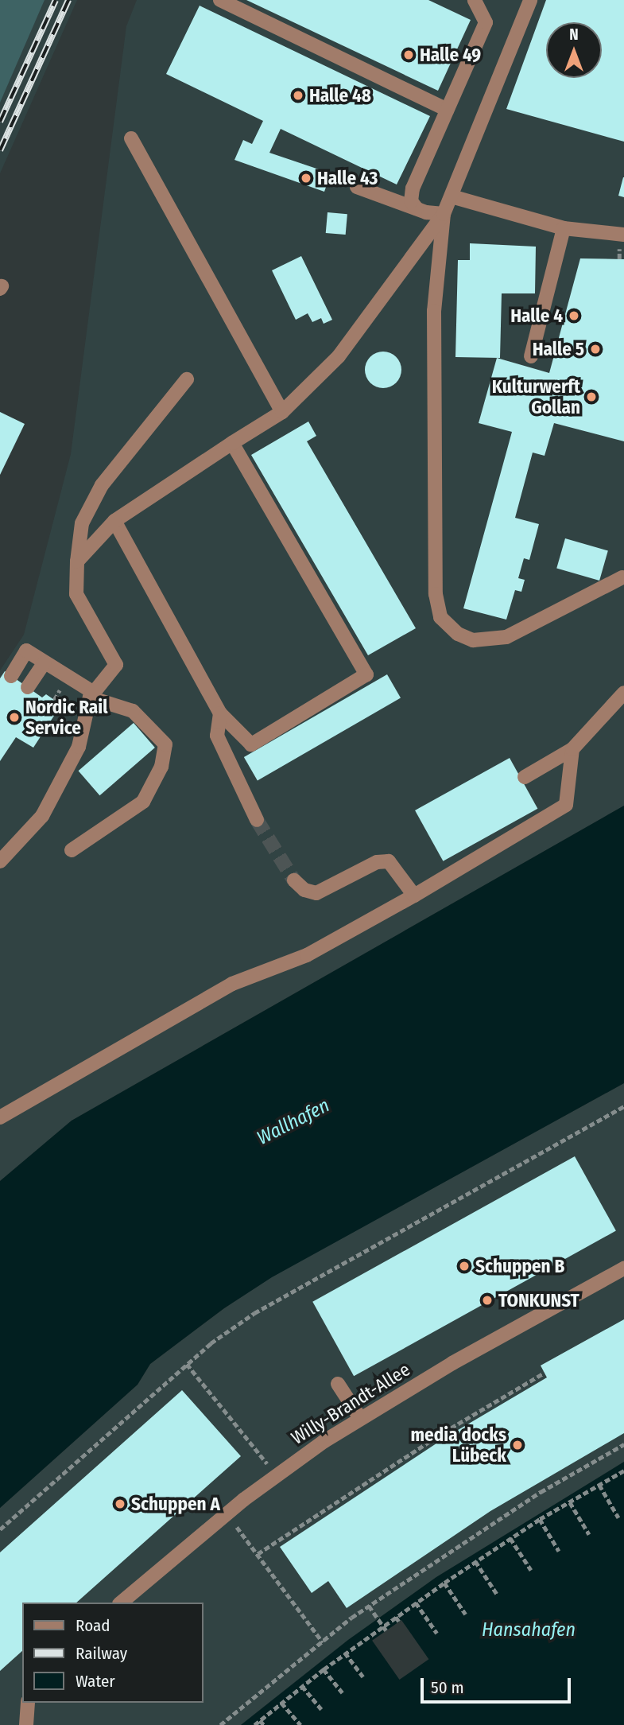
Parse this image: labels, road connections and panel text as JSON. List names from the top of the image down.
{
  "streets": {
    "street": ["Willy-Brandt-Allee"]
  },
  "water": ["Wallhafen", "Hansahafen"],
  "places": [
    "Halle 49",
    "Halle 48",
    "Halle 43",
    "Halle 4",
    "Halle 5",
    "Kulturwerft Gollan",
    "Nordic Rail Service",
    "Schuppen B",
    "TONKUNST",
    "media docks Lübeck",
    "Schuppen A"
  ],
  "legend": ["Road", "Railway", "Water"],
  "scale_bar": "50 m",
  "north": "top"
}
